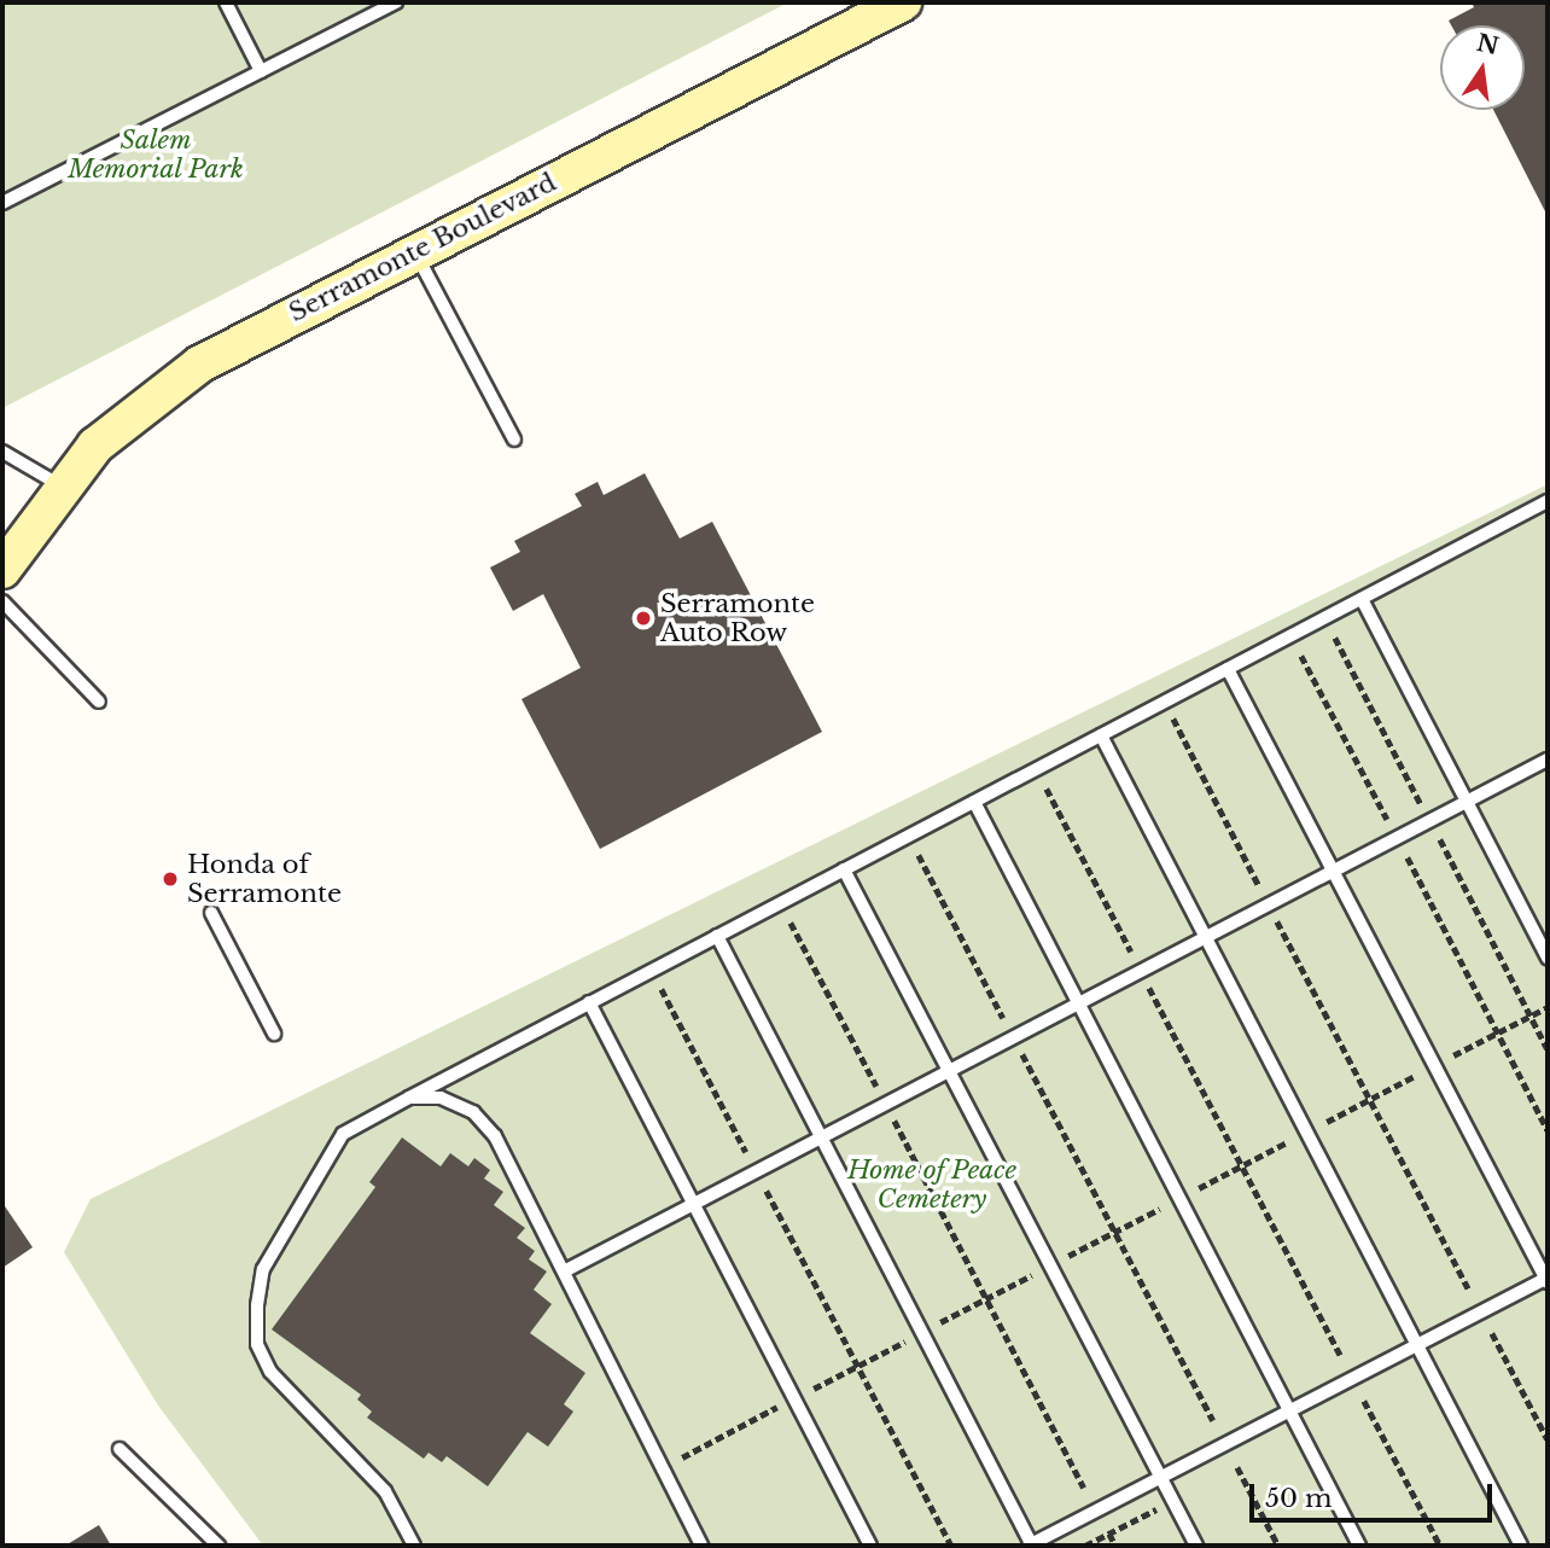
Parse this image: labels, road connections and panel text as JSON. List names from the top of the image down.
{
  "streets": {
    "main road": ["Serramonte Boulevard"]
  },
  "parks": ["Salem Memorial Park", "Home of Peace Cemetery"],
  "places": ["Serramonte Auto Row", "Honda of Serramonte"],
  "scale_bar": "50 m",
  "north": "top"
}
